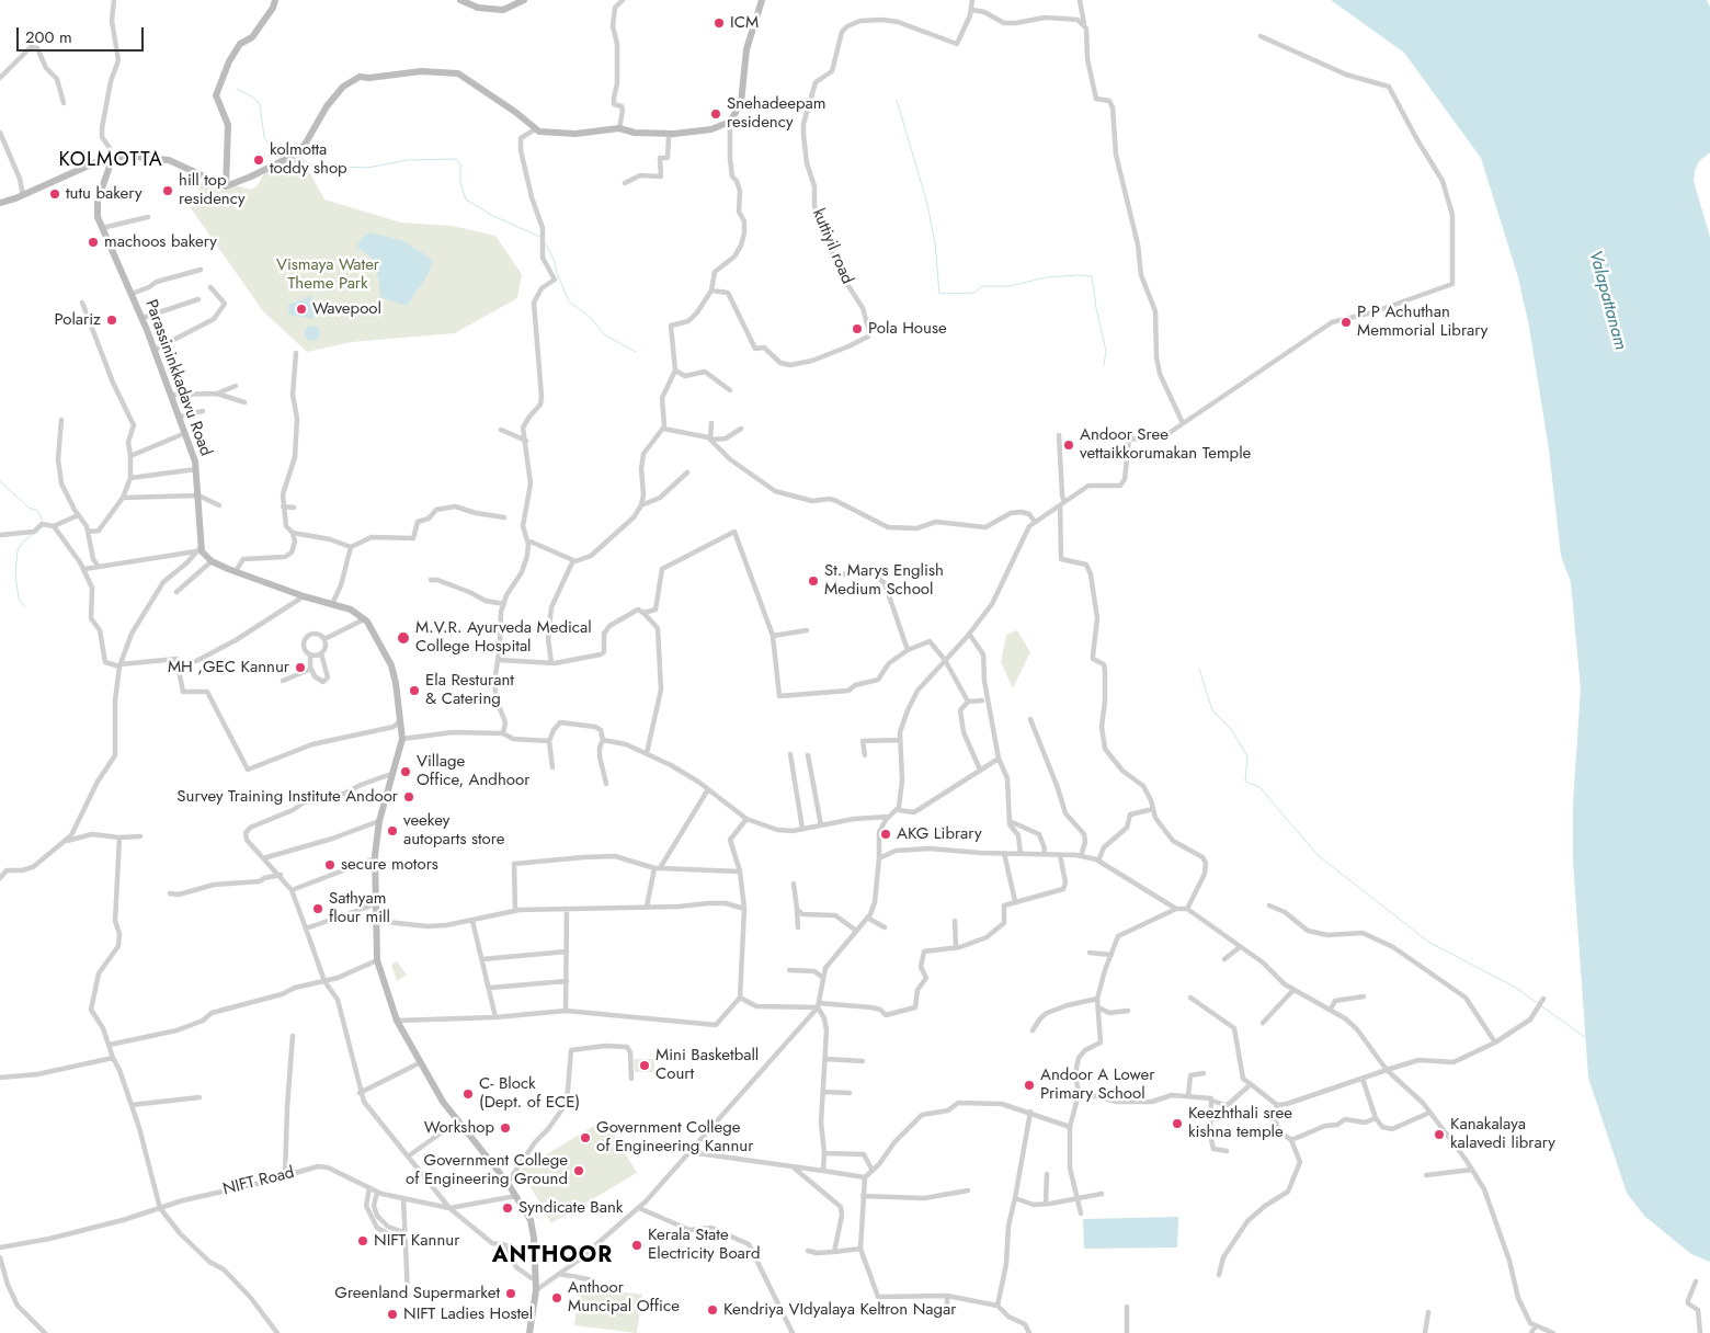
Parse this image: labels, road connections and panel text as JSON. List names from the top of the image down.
{
  "streets": {
    "main road": ["Parassininkkadavu Road"],
    "street": ["kuttiyil road", "NIFT Road"]
  },
  "districts": ["KOLMOTTA", "ANTHOOR"],
  "water": ["Valapattanam"],
  "parks": ["Vismaya Water Theme Park"],
  "places": [
    "ICM",
    "Snehadeepam residency",
    "kolmotta toddy shop",
    "hill top residency",
    "tutu bakery",
    "machoos bakery",
    "Wavepool",
    "Polariz",
    "P P Achuthan Memmorial Library",
    "Pola House",
    "Andoor Sree vettaikkorumakan Temple",
    "St. Marys English Medium School",
    "M.V.R. Ayurveda Medical College Hospital",
    "MH ,GEC Kannur",
    "Ela Resturant & Catering",
    "Village Office, Andhoor",
    "Survey Training Institute Andoor",
    "veekey autoparts store",
    "AKG Library",
    "secure motors",
    "Sathyam flour mill",
    "Mini Basketball Court",
    "Andoor A Lower Primary School",
    "C- Block (Dept. of ECE)",
    "Keezhthali sree kishna temple",
    "Workshop",
    "Kanakalaya kalavedi library",
    "Government College of Engineering Kannur",
    "Government College of Engineering Ground",
    "Syndicate Bank",
    "NIFT Kannur",
    "Kerala State Electricity Board",
    "Greenland Supermarket",
    "Anthoor Muncipal Office",
    "Kendriya VIdyalaya Keltron Nagar",
    "NIFT Ladies Hostel"
  ],
  "scale_bar": "200 m"
}
